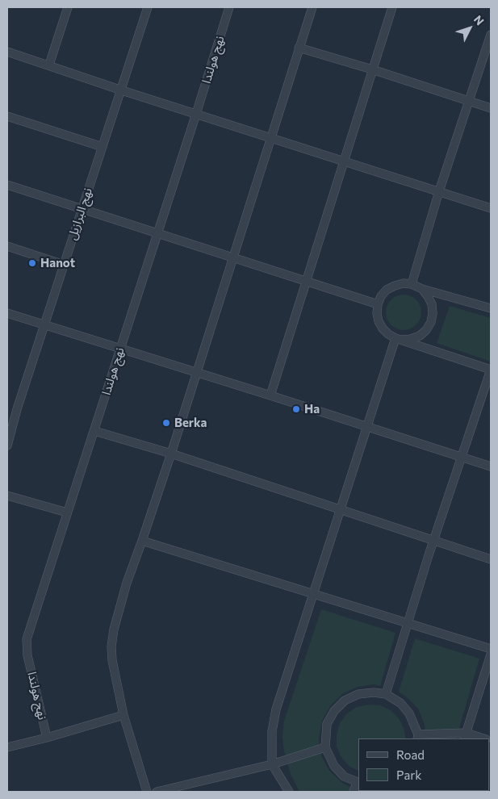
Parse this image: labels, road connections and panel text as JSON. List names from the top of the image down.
{
  "streets": {
    "street": ["نهج هولندا", "نهج البرازيل"]
  },
  "places": ["Hanot", "Ha", "Berka"],
  "legend": ["Road", "Park"],
  "north": "top right"
}
